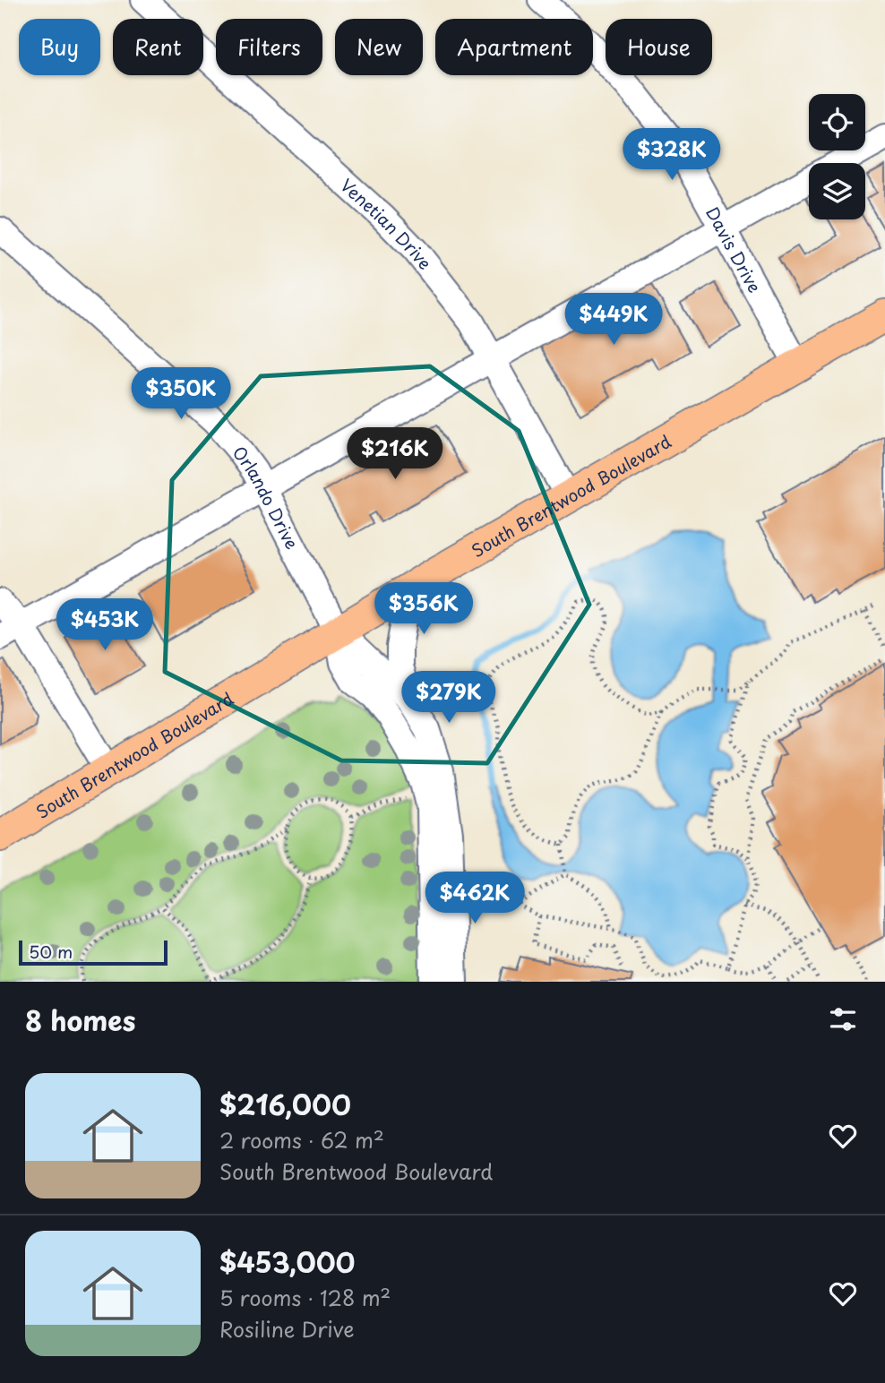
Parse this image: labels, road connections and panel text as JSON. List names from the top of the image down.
{
  "streets": {
    "main road": ["South Brentwood Boulevard"],
    "street": ["Venetian Drive", "Davis Drive", "Orlando Drive"]
  },
  "crossings": [
    ["Venetian Drive", "South Brentwood Boulevard"],
    ["Davis Drive", "South Brentwood Boulevard"],
    ["South Brentwood Boulevard", "Orlando Drive"]
  ],
  "scale_bar": "50 m",
  "page": {
    "chip": [
      "Buy",
      "Rent",
      "Filters",
      "New",
      "Apartment",
      "House"
    ],
    "price": [
      "$328K",
      "$449K",
      "$350K",
      "$216K",
      "$356K",
      "$453K",
      "$279K",
      "$462K"
    ],
    "scale": "50 m",
    "heading": "8 homes",
    "list": [
      {
        "name": "$216,000",
        "note": "2 rooms · 62 m² · South Brentwood Boulevard"
      },
      {
        "name": "$453,000",
        "note": "5 rooms · 128 m² · Rosiline Drive"
      }
    ]
  }
}
